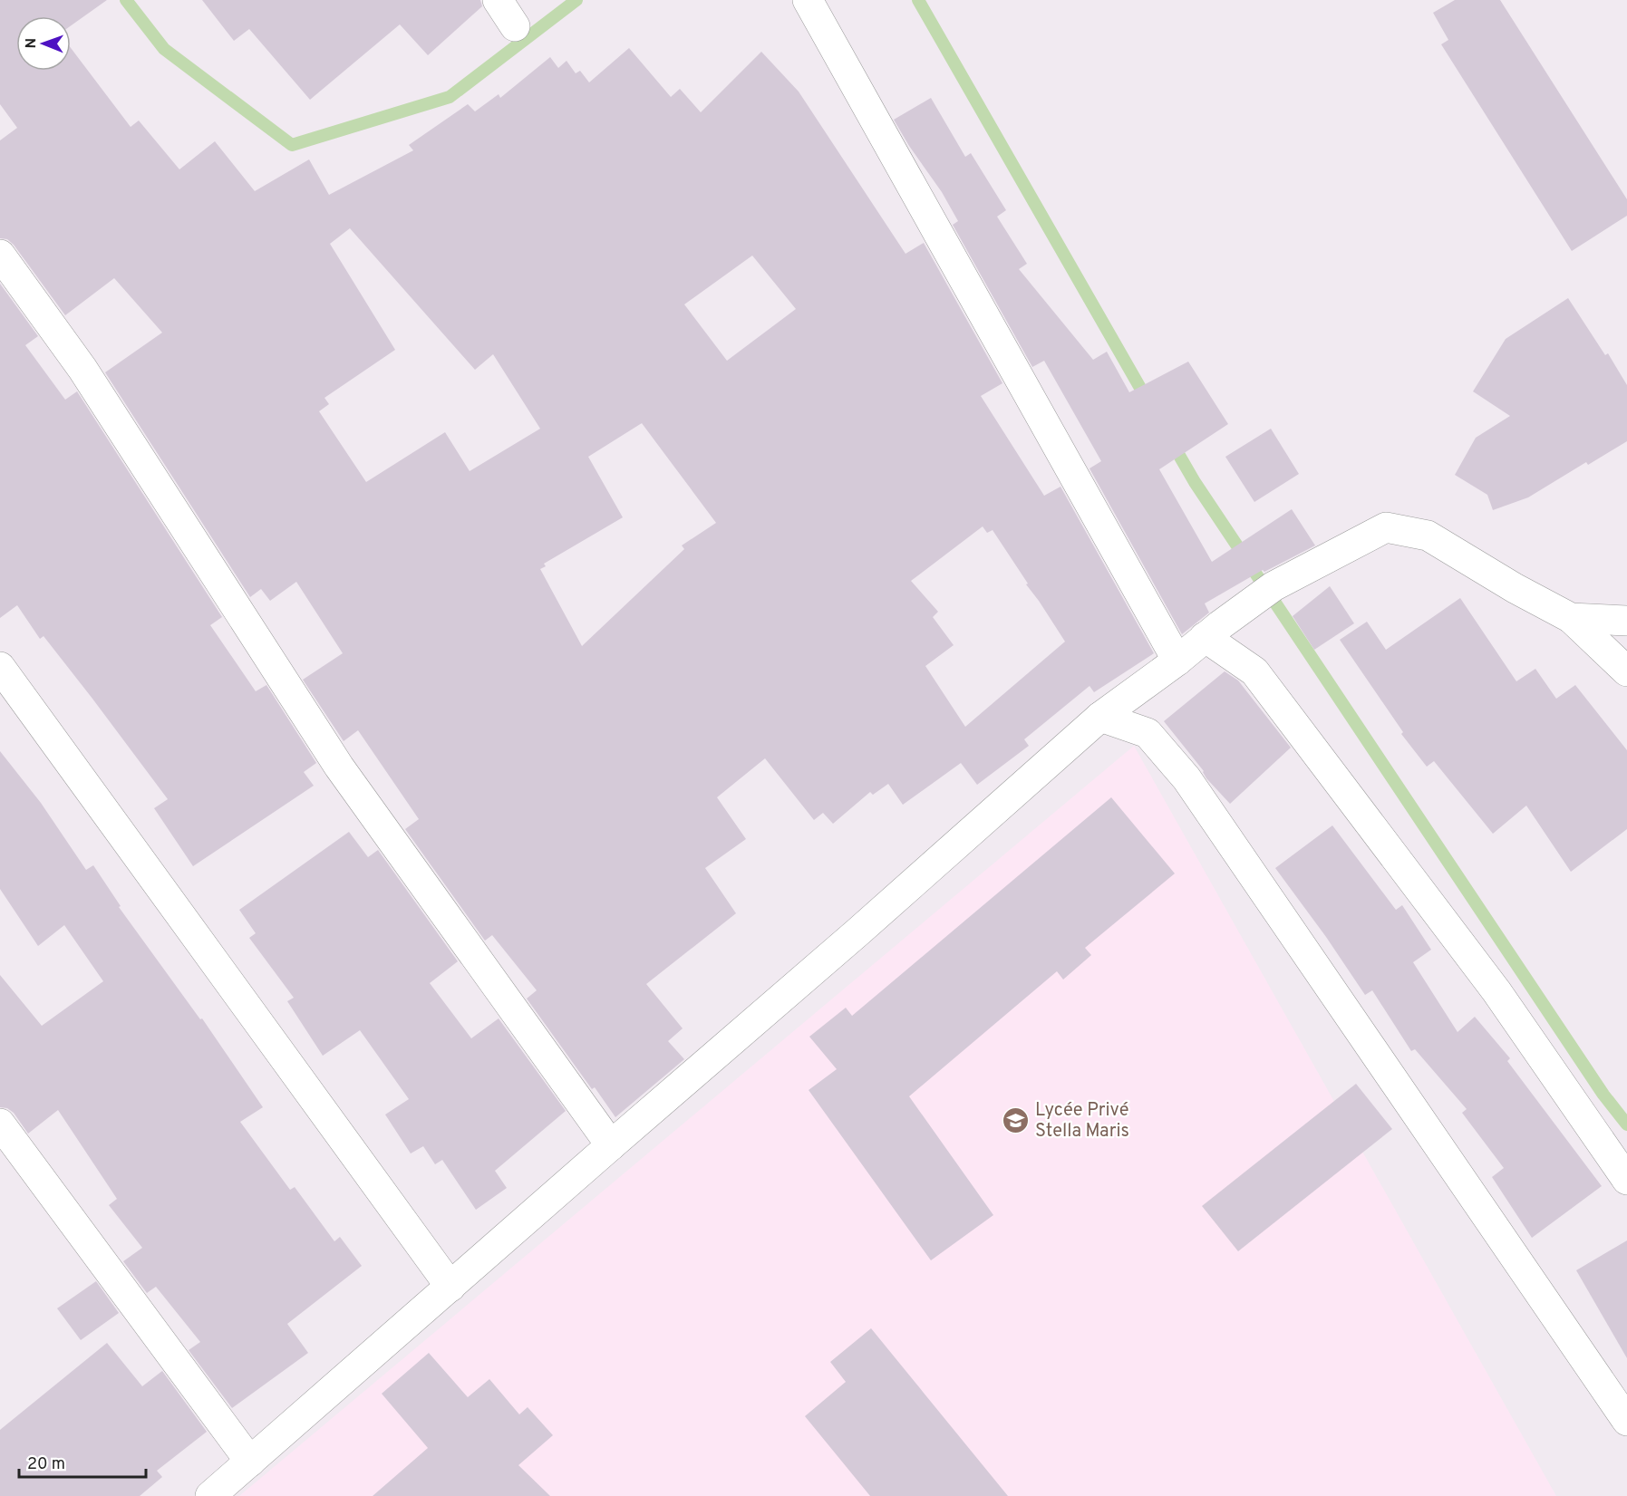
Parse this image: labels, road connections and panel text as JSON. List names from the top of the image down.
{
  "places": {
    "school or university": ["Lycée Privé Stella Maris"]
  },
  "scale_bar": "20 m",
  "north": "left"
}
